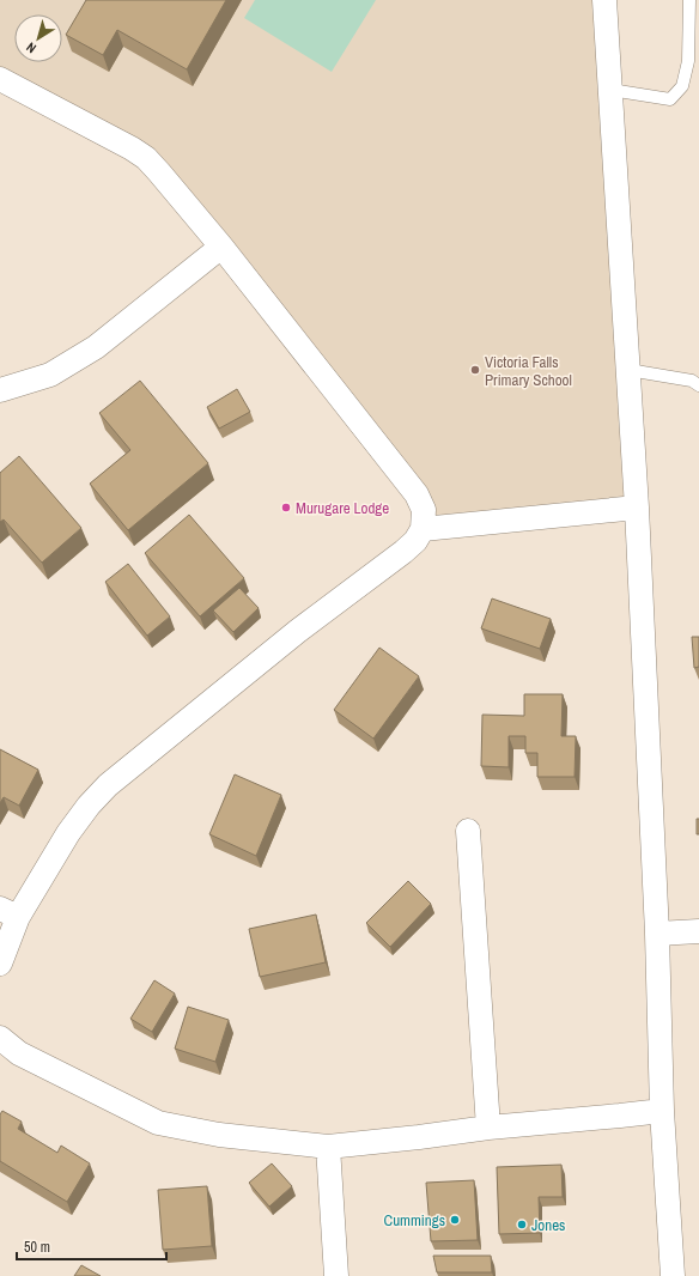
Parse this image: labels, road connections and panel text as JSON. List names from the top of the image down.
{
  "places": [
    "Victoria Falls Primary School",
    "Murugare Lodge",
    "Cummings",
    "Jones"
  ],
  "scale_bar": "50 m",
  "north": "bottom left"
}
